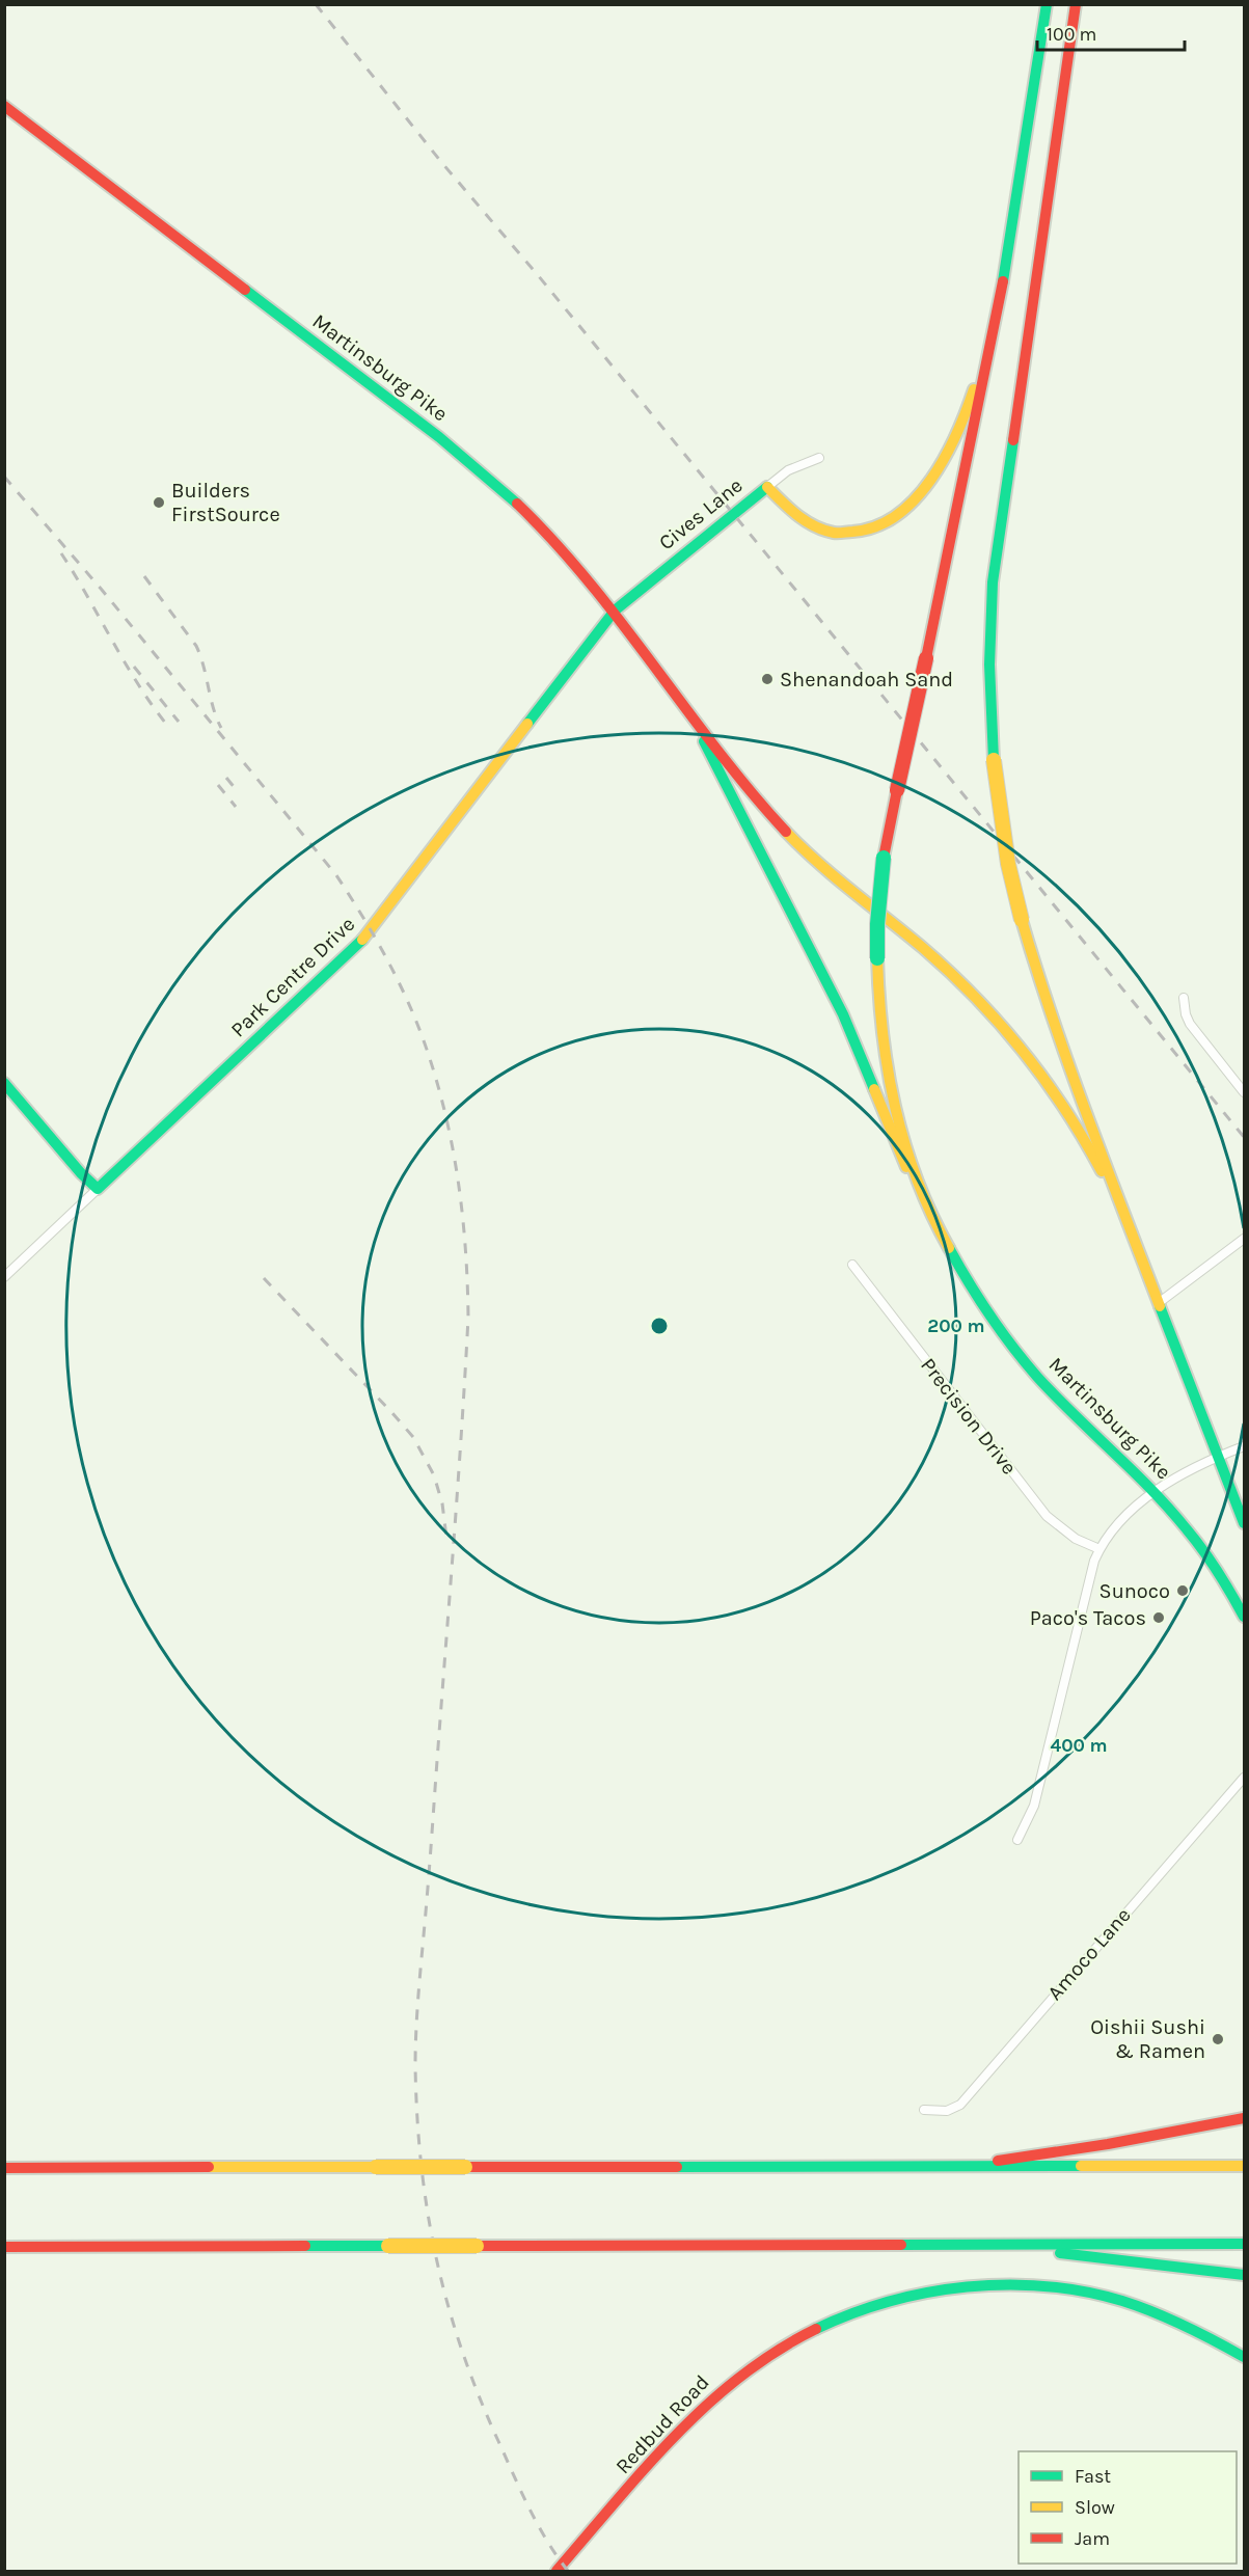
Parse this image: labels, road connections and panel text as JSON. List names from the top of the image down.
{
  "streets": {
    "main road": [
      "Martinsburg Pike",
      "Cives Lane",
      "Park Centre Drive",
      "Redbud Road"
    ],
    "street": ["Precision Drive", "Amoco Lane"]
  },
  "crossings": [
    ["Martinsburg Pike", "Cives Lane"],
    ["Martinsburg Pike", "Park Centre Drive"],
    ["Cives Lane", "Park Centre Drive"]
  ],
  "places": [
    "Builders FirstSource",
    "Shenandoah Sand",
    "Sunoco",
    "Paco's Tacos",
    "Oishii Sushi & Ramen"
  ],
  "legend": ["Fast", "Slow", "Jam"],
  "scale_bar": "100 m",
  "rings": ["200 m", "400 m"]
}
